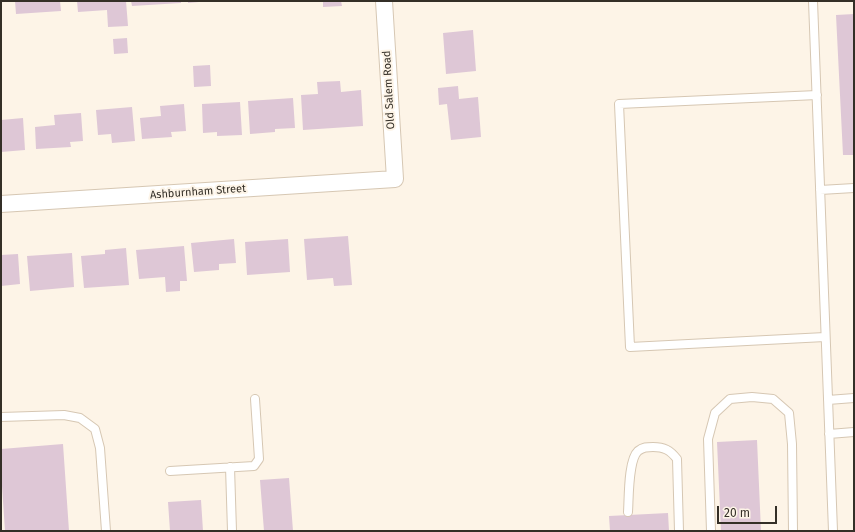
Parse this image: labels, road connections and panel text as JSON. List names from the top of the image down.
{
  "streets": {
    "street": ["Old Salem Road", "Ashburnham Street"]
  },
  "crossings": [
    ["Old Salem Road", "Ashburnham Street"]
  ],
  "scale_bar": "20 m"
}
